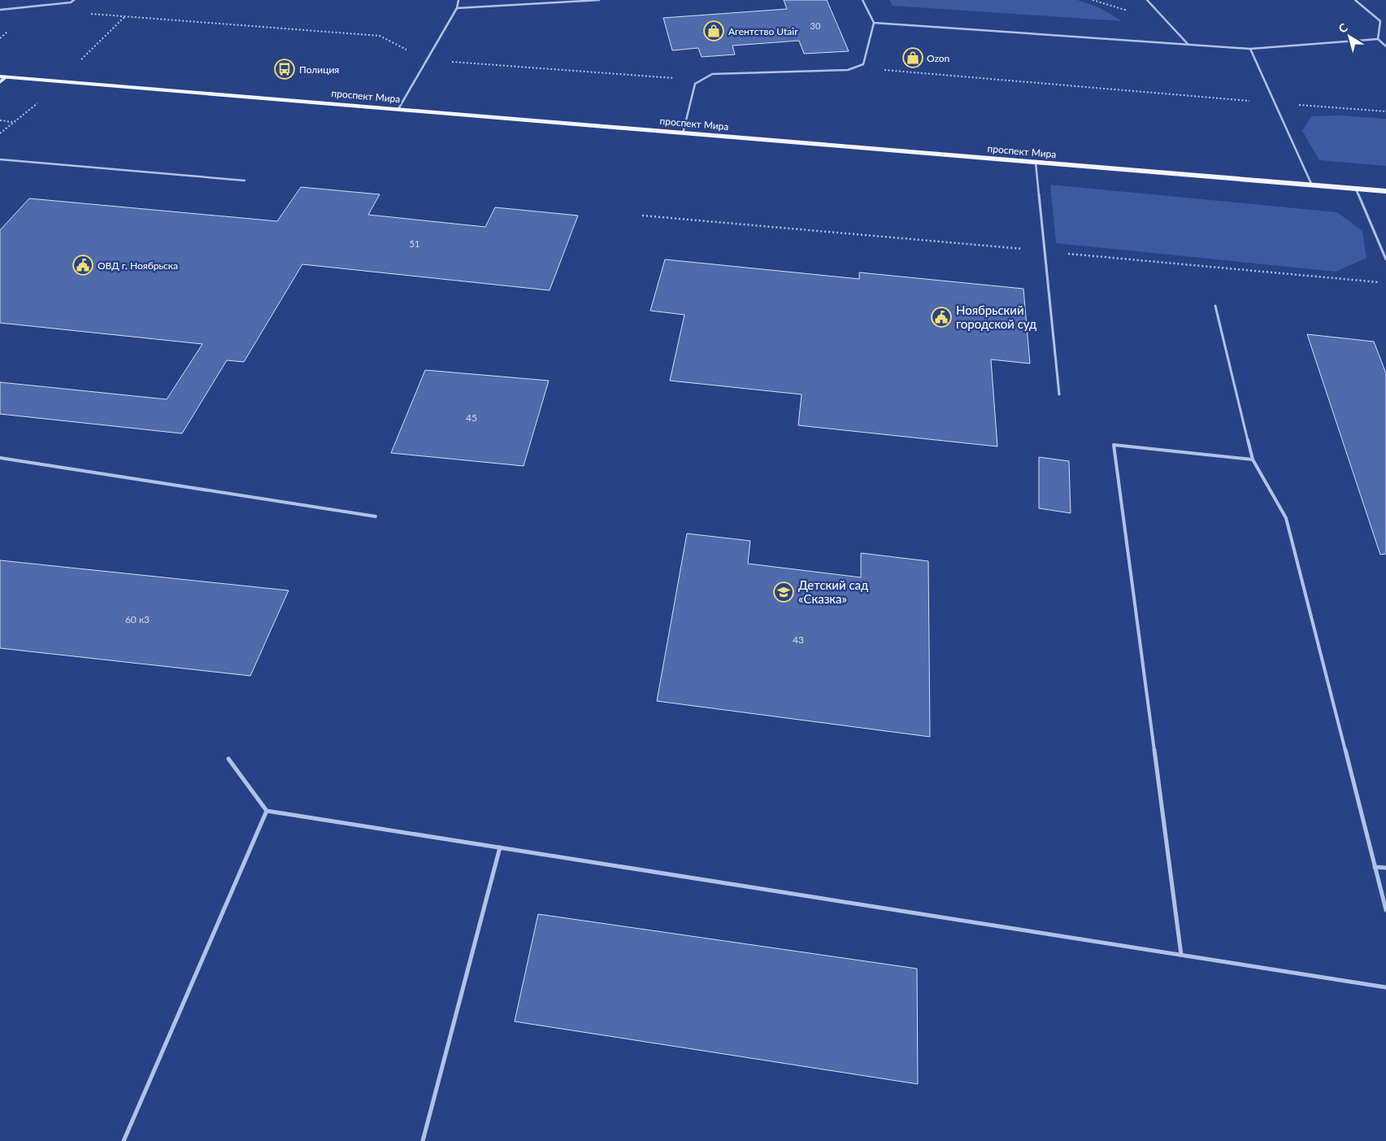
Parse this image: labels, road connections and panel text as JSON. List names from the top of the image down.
{
  "streets": {
    "main road": ["проспект Мира"]
  },
  "places": {
    "shop": ["Агентство Utair", "Ozon"],
    "bus stop": ["Полиция"],
    "public building": ["ОВД г. Ноябрьска", "Ноябрьский городской суд"],
    "school or university": ["Детский сад «Сказка»"]
  },
  "house_numbers": [
    "30",
    "51",
    "45",
    "60 к3",
    "43"
  ],
  "north": "top left"
}
